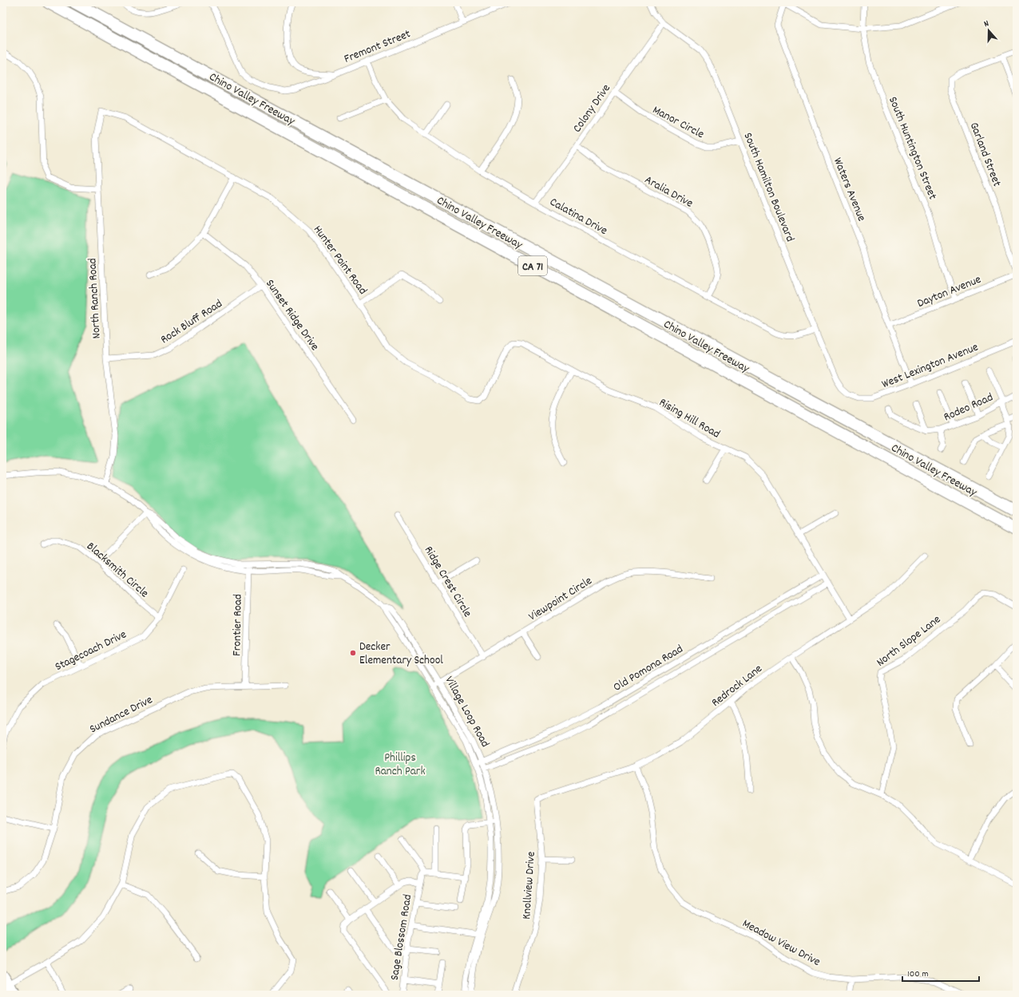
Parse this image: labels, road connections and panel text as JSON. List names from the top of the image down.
{
  "streets": {
    "highway": ["Chino Valley Freeway", "CA 71"],
    "street": [
      "Fremont Street",
      "Colony Drive",
      "Manor Circle",
      "South Huntington Street",
      "Garland Street",
      "South Hamilton Boulevard",
      "Waters Avenue",
      "Aralia Drive",
      "Calatina Drive",
      "Hunter Point Road",
      "Dayton Avenue",
      "North Ranch Road",
      "Sunset Ridge Drive",
      "Rock Bluff Road",
      "West Lexington Avenue",
      "Rodeo Road",
      "Rising Hill Road",
      "Blacksmith Circle",
      "Ridge Crest Circle",
      "Viewpoint Circle",
      "Frontier Road",
      "North Slope Lane",
      "Stagecoach Drive",
      "Old Pomona Road",
      "Redrock Lane",
      "Village Loop Road",
      "Sundance Drive",
      "Knollview Drive",
      "Sage Blossom Road",
      "Meadow View Drive"
    ]
  },
  "crossings": [
    ["Fremont Street", "Calatina Drive"],
    ["Colony Drive", "Manor Circle"],
    ["Colony Drive", "South Hamilton Boulevard"],
    ["Colony Drive", "Aralia Drive"],
    ["Colony Drive", "Calatina Drive"],
    ["Manor Circle", "South Hamilton Boulevard"],
    ["South Huntington Street", "Dayton Avenue"],
    ["Garland Street", "Dayton Avenue"],
    ["South Hamilton Boulevard", "Calatina Drive"],
    ["South Hamilton Boulevard", "West Lexington Avenue"],
    ["Waters Avenue", "Dayton Avenue"],
    ["Waters Avenue", "West Lexington Avenue"],
    ["Aralia Drive", "Calatina Drive"],
    ["Hunter Point Road", "North Ranch Road"],
    ["Hunter Point Road", "Rising Hill Road"],
    ["North Ranch Road", "Rock Bluff Road"],
    ["North Ranch Road", "Village Loop Road"],
    ["Sunset Ridge Drive", "Rock Bluff Road"],
    ["Rising Hill Road", "Old Pomona Road"],
    ["Rising Hill Road", "Redrock Lane"],
    ["Blacksmith Circle", "Stagecoach Drive"],
    ["Ridge Crest Circle", "Viewpoint Circle"],
    ["Viewpoint Circle", "Village Loop Road"],
    ["Frontier Road", "Village Loop Road"],
    ["Frontier Road", "Sundance Drive"],
    ["Old Pomona Road", "Village Loop Road"],
    ["Redrock Lane", "Knollview Drive"],
    ["Redrock Lane", "Meadow View Drive"]
  ],
  "parks": ["Phillips Ranch Park"],
  "places": ["Decker Elementary School"],
  "scale_bar": "100 m",
  "north": "top"
}
